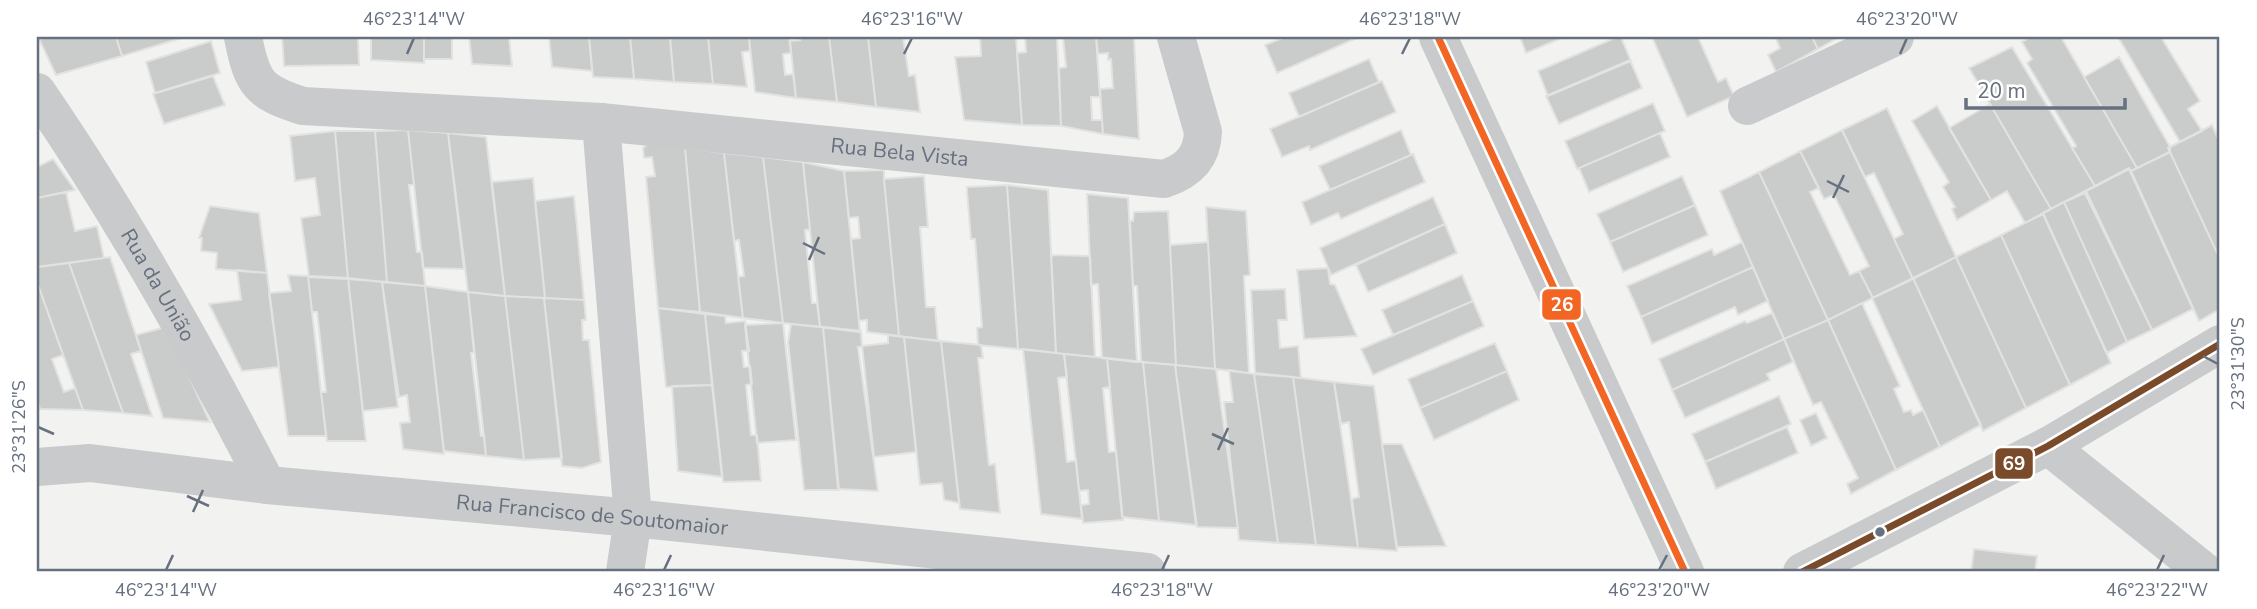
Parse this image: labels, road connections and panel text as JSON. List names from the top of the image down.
{
  "streets": {
    "street": ["Rua Bela Vista", "Rua da União", "Rua Francisco de Soutomaior"]
  },
  "crossings": [
    ["Rua da União", "Rua Francisco de Soutomaior"]
  ],
  "lines": ["transit line 26", "transit line 69"],
  "scale_bar": "20 m",
  "coordinates": [
    "46°23'14\"W",
    "46°23'16\"W",
    "46°23'18\"W",
    "46°23'20\"W",
    "23°31'30\"S",
    "23°31'26\"S",
    "46°23'22\"W"
  ]
}
